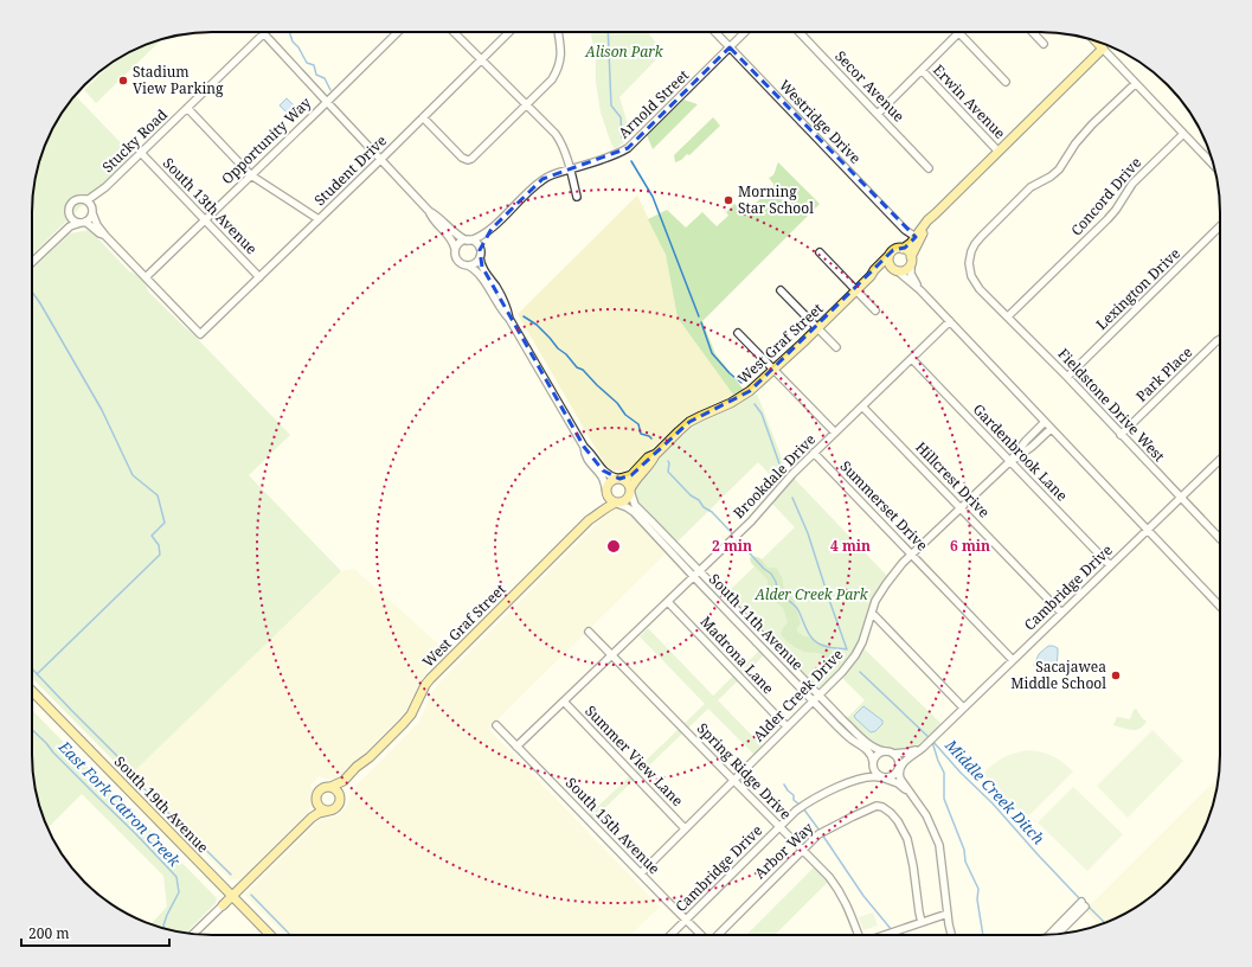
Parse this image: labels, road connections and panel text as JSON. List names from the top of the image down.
{
  "streets": {
    "main road": ["West Graf Street", "South 19th Avenue"],
    "street": [
      "Secor Avenue",
      "Erwin Avenue",
      "Arnold Street",
      "Westridge Drive",
      "Stucky Road",
      "Opportunity Way",
      "Student Drive",
      "Concord Drive",
      "South 13th Avenue",
      "Lexington Drive",
      "Park Place",
      "Fieldstone Drive West",
      "Gardenbrook Lane",
      "Brookdale Drive",
      "Hillcrest Drive",
      "Summerset Drive",
      "Cambridge Drive",
      "South 11th Avenue",
      "Madrona Lane",
      "Alder Creek Drive",
      "Summer View Lane",
      "Spring Ridge Drive",
      "South 15th Avenue",
      "Arbor Way"
    ]
  },
  "crossings": [
    ["Arnold Street", "Westridge Drive"],
    ["Stucky Road", "South 13th Avenue"],
    ["Opportunity Way", "Student Drive"],
    ["Opportunity Way", "South 13th Avenue"],
    ["Student Drive", "South 13th Avenue"],
    ["Concord Drive", "Fieldstone Drive West"],
    ["Lexington Drive", "Fieldstone Drive West"],
    ["West Graf Street", "South 11th Avenue"],
    ["Park Place", "Fieldstone Drive West"],
    ["Fieldstone Drive West", "Cambridge Drive"],
    ["Gardenbrook Lane", "Brookdale Drive"],
    ["Gardenbrook Lane", "Cambridge Drive"],
    ["Gardenbrook Lane", "Alder Creek Drive"],
    ["Brookdale Drive", "Hillcrest Drive"],
    ["Brookdale Drive", "Summerset Drive"],
    ["Brookdale Drive", "South 11th Avenue"],
    ["Brookdale Drive", "Madrona Lane"],
    ["Brookdale Drive", "Summer View Lane"],
    ["Brookdale Drive", "Spring Ridge Drive"],
    ["Brookdale Drive", "South 15th Avenue"],
    ["Hillcrest Drive", "Cambridge Drive"],
    ["Hillcrest Drive", "Alder Creek Drive"],
    ["Summerset Drive", "Cambridge Drive"],
    ["Summerset Drive", "Alder Creek Drive"],
    ["Cambridge Drive", "South 11th Avenue"],
    ["Cambridge Drive", "Spring Ridge Drive"],
    ["Cambridge Drive", "South 15th Avenue"],
    ["South 11th Avenue", "Alder Creek Drive"],
    ["Madrona Lane", "Alder Creek Drive"],
    ["Alder Creek Drive", "Summer View Lane"],
    ["Alder Creek Drive", "Spring Ridge Drive"],
    ["Alder Creek Drive", "South 15th Avenue"],
    ["Spring Ridge Drive", "Arbor Way"]
  ],
  "water": ["Middle Creek Ditch", "East Fork Catron Creek"],
  "parks": ["Alison Park", "Alder Creek Park"],
  "places": ["Stadium View Parking", "Morning Star School", "Sacajawea Middle School"],
  "scale_bar": "200 m",
  "rings": ["2 min", "4 min", "6 min"]
}
